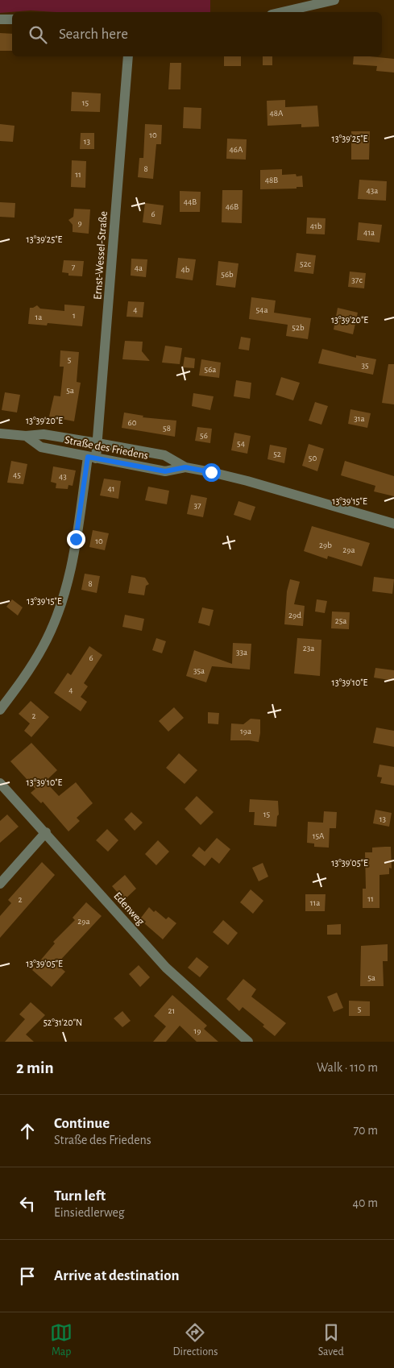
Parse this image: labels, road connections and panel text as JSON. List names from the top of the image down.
{
  "streets": {
    "street": ["Ernst-Wessel-Straße", "Straße des Friedens", "Edenweg"]
  },
  "crossings": [
    ["Ernst-Wessel-Straße", "Straße des Friedens"]
  ],
  "house_numbers": [
    "15",
    "48A",
    "10",
    "13",
    "46A",
    "8",
    "11",
    "48B",
    "43a",
    "44B",
    "46B",
    "6",
    "9",
    "41b",
    "41a",
    "52c",
    "7",
    "4a",
    "4b",
    "56b",
    "37c",
    "4",
    "54a",
    "1",
    "1a",
    "52b",
    "5",
    "35",
    "56a",
    "5a",
    "31a",
    "60",
    "58",
    "56",
    "54",
    "52",
    "50",
    "45",
    "43",
    "41",
    "37",
    "10",
    "29b",
    "29a",
    "8",
    "29d",
    "25a",
    "23a",
    "33a",
    "6",
    "35a",
    "4",
    "2",
    "19a",
    "15",
    "13",
    "15A",
    "11",
    "2",
    "11a",
    "29a",
    "5a",
    "5",
    "21",
    "19"
  ],
  "page": {
    "search": "Search here",
    "heading": ["2 min", "Walk · 110 m"],
    "list": [
      ["Continue", "Straße des Friedens", "70 m"],
      ["Turn left", "Einsiedlerweg", "40 m"],
      "Arrive at destination"
    ],
    "nav": ["Map", "Directions", "Saved"]
  },
  "coordinates": [
    "13°39'25\"E",
    "13°39'20\"E",
    "13°39'15\"E",
    "13°39'10\"E",
    "13°39'05\"E",
    "52°31'20\"N"
  ]
}
